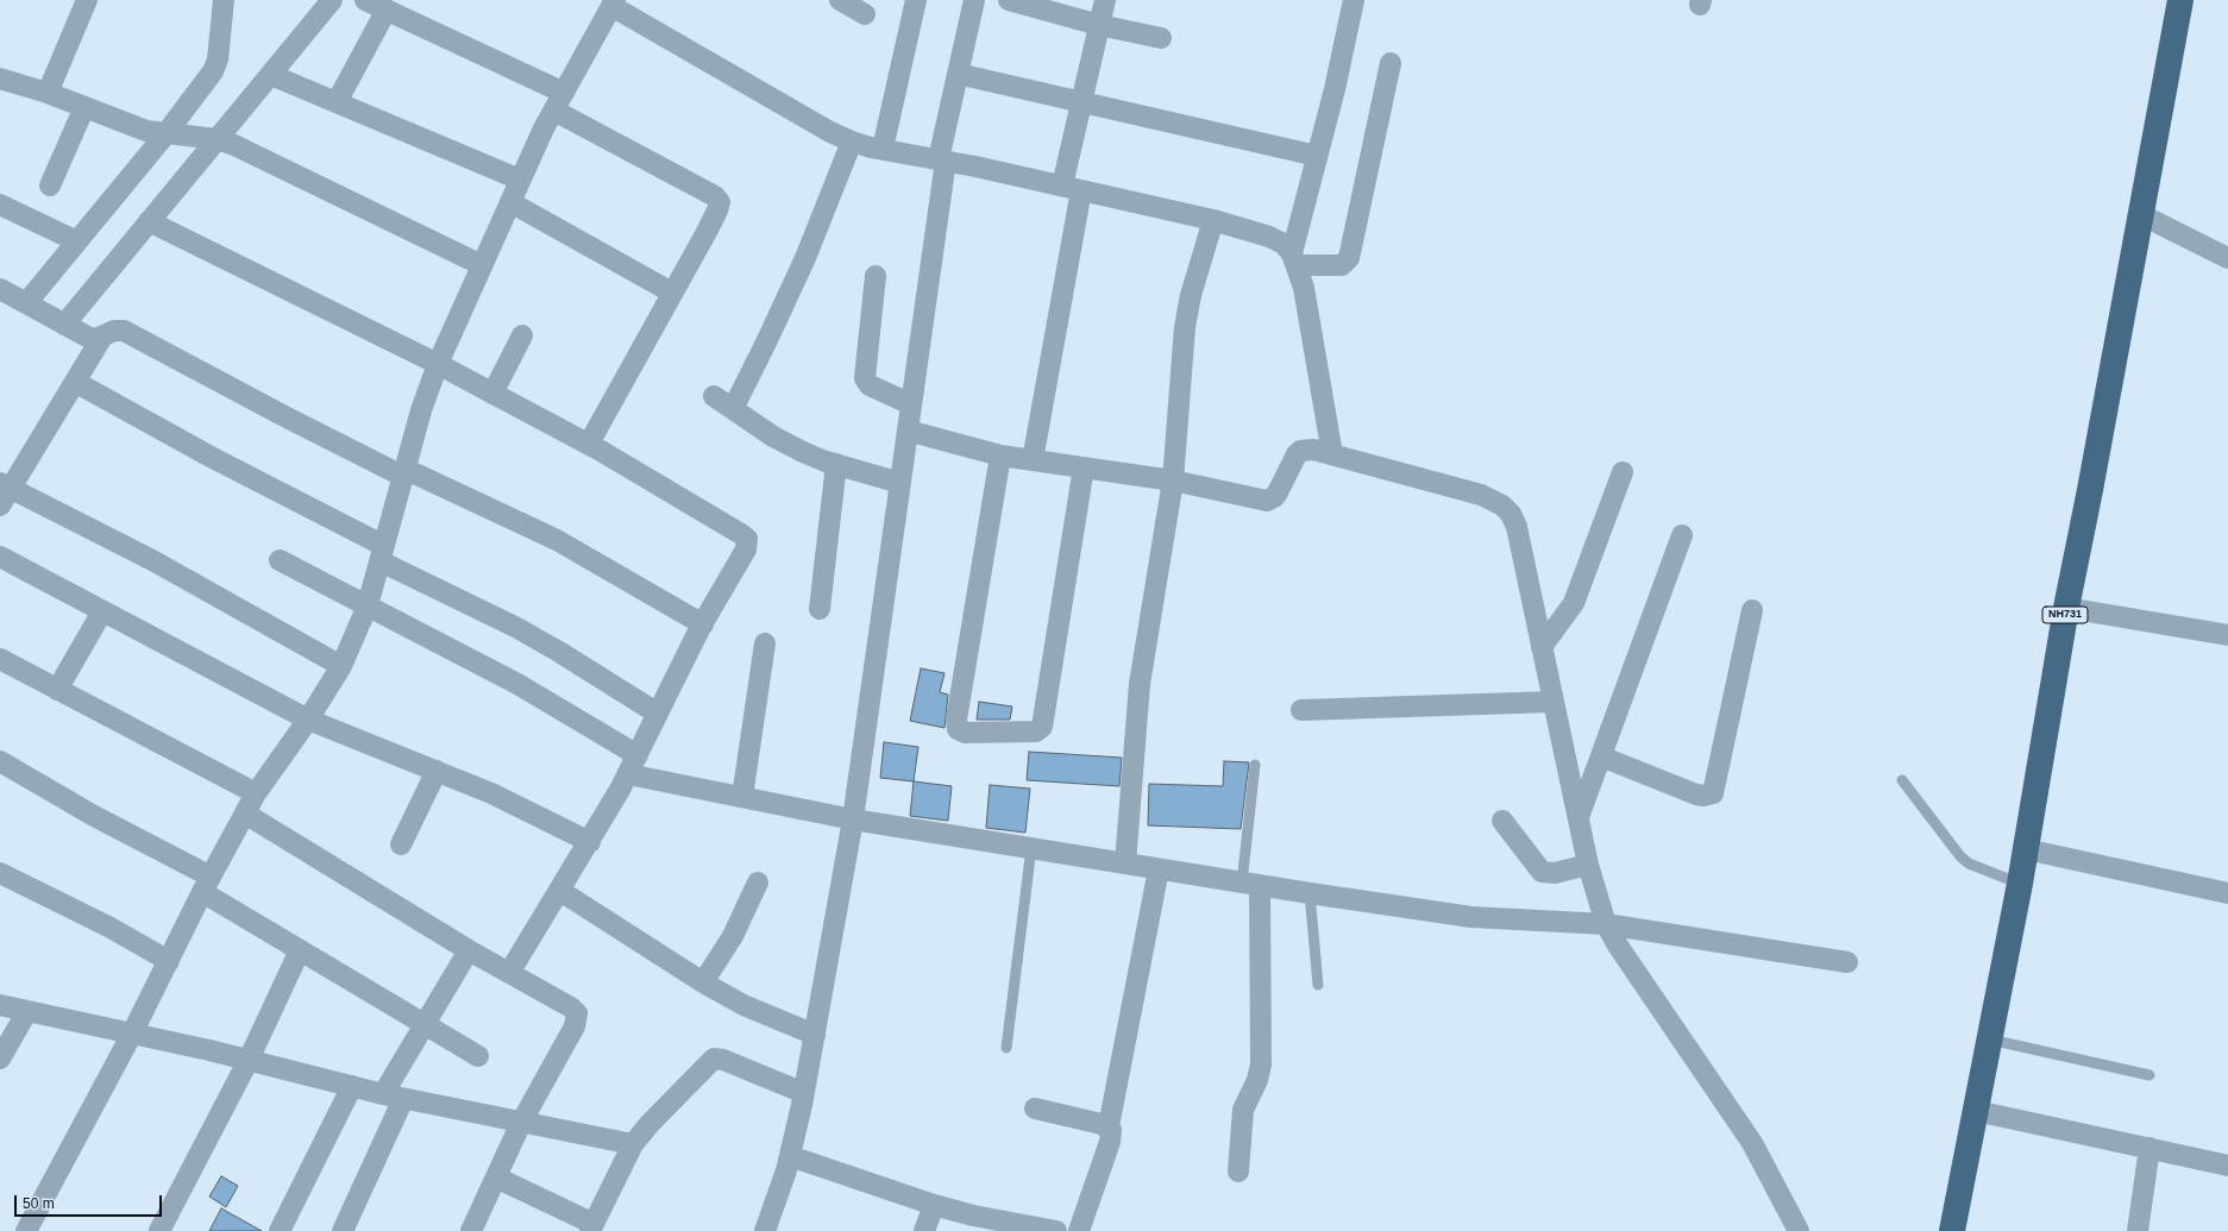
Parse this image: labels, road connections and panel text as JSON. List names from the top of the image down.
{
  "streets": {
    "highway": ["NH731"]
  },
  "scale_bar": "50 m"
}
